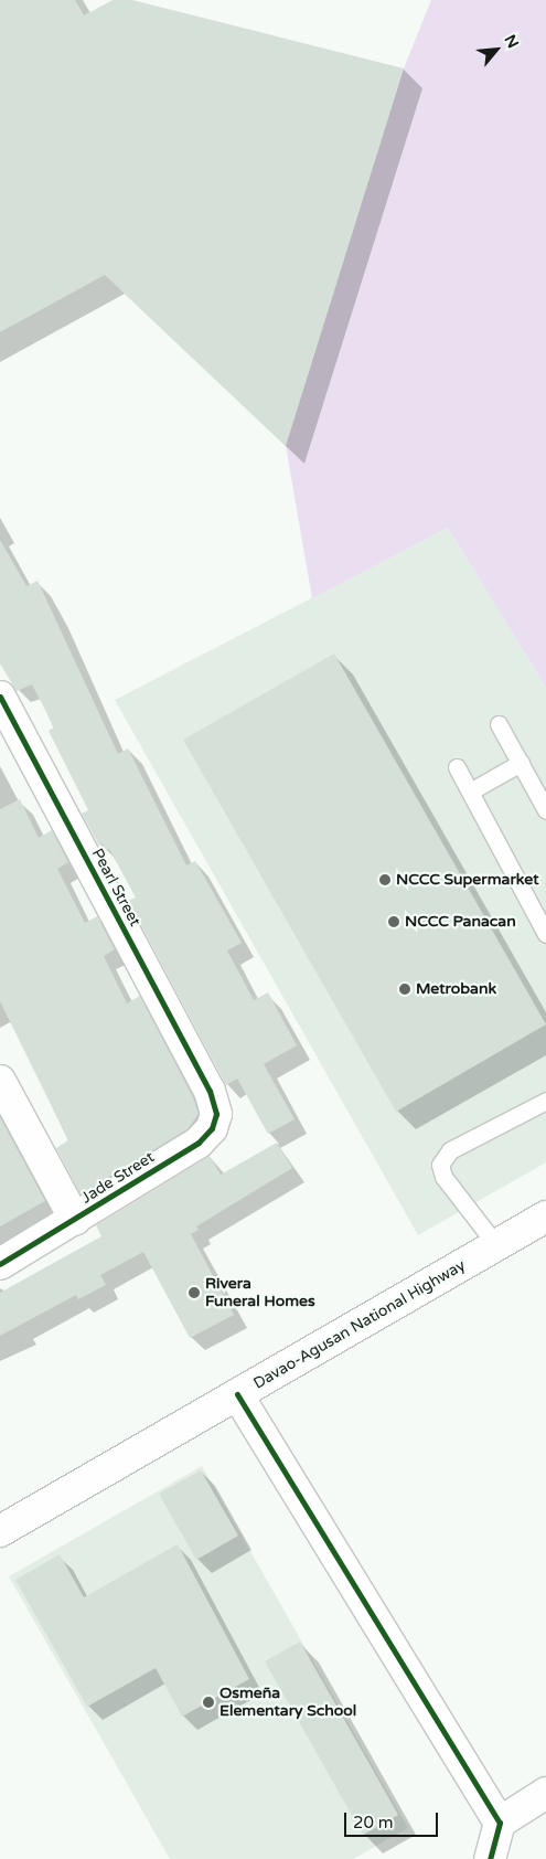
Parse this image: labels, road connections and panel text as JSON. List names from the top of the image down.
{
  "streets": {
    "street": ["Pearl Street", "Jade Street", "Davao-Agusan National Highway"]
  },
  "crossings": [
    ["Pearl Street", "Jade Street"]
  ],
  "places": [
    "NCCC Supermarket",
    "NCCC Panacan",
    "Metrobank",
    "Rivera Funeral Homes",
    "Osmeña Elementary School"
  ],
  "scale_bar": "20 m",
  "north": "top right"
}
